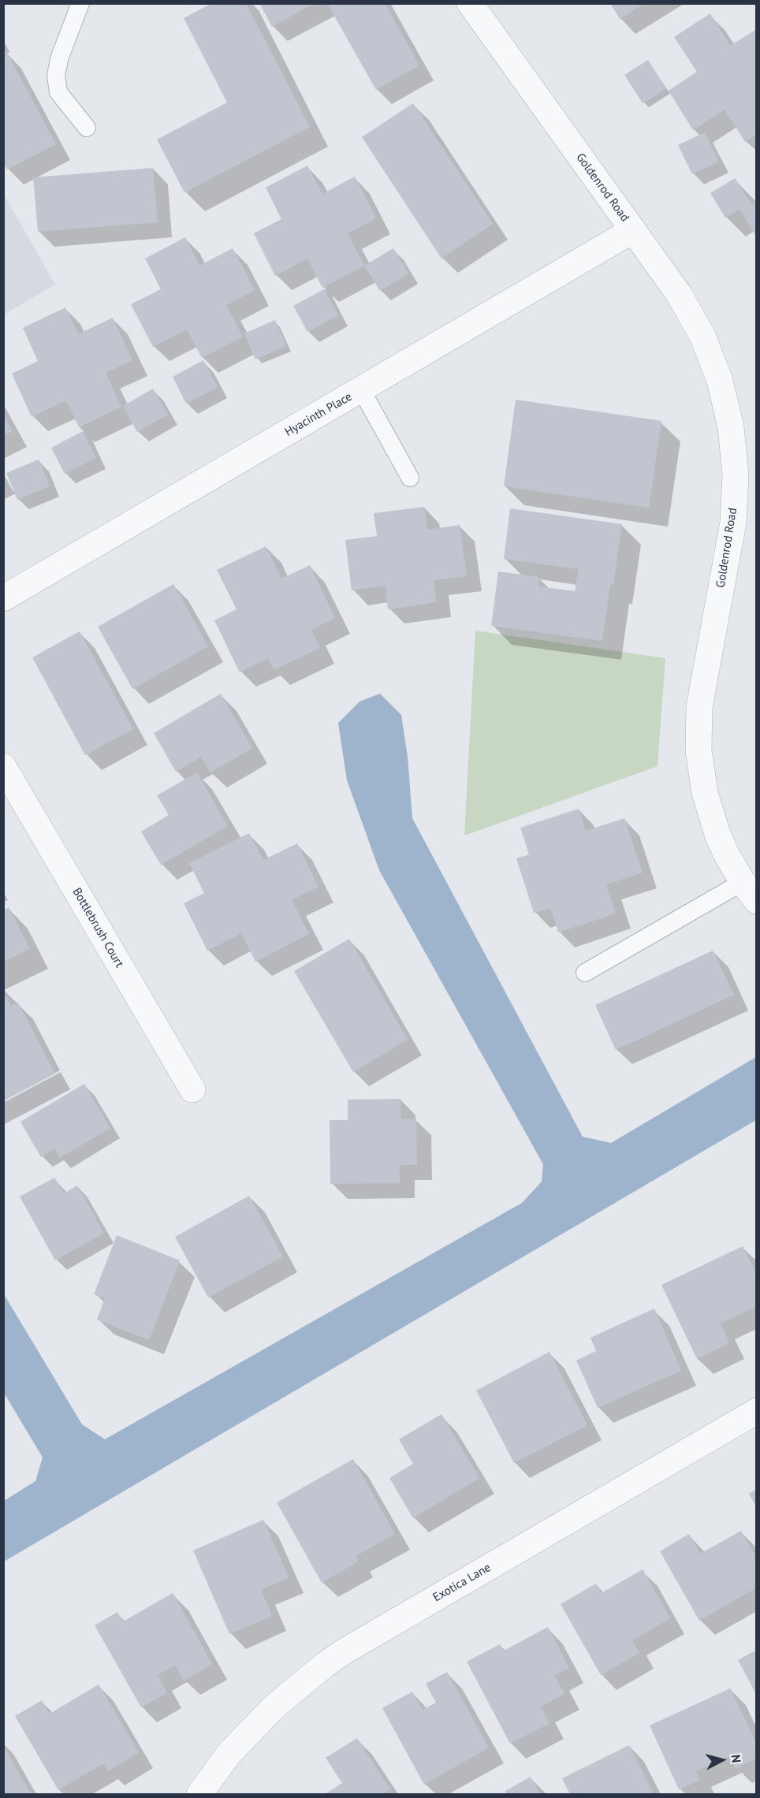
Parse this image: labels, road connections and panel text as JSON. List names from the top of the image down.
{
  "streets": {
    "street": [
      "Goldenrod Road",
      "Hyacinth Place",
      "Bottlebrush Court",
      "Exotica Lane"
    ]
  },
  "crossings": [
    ["Goldenrod Road", "Hyacinth Place"]
  ],
  "north": "right"
}
